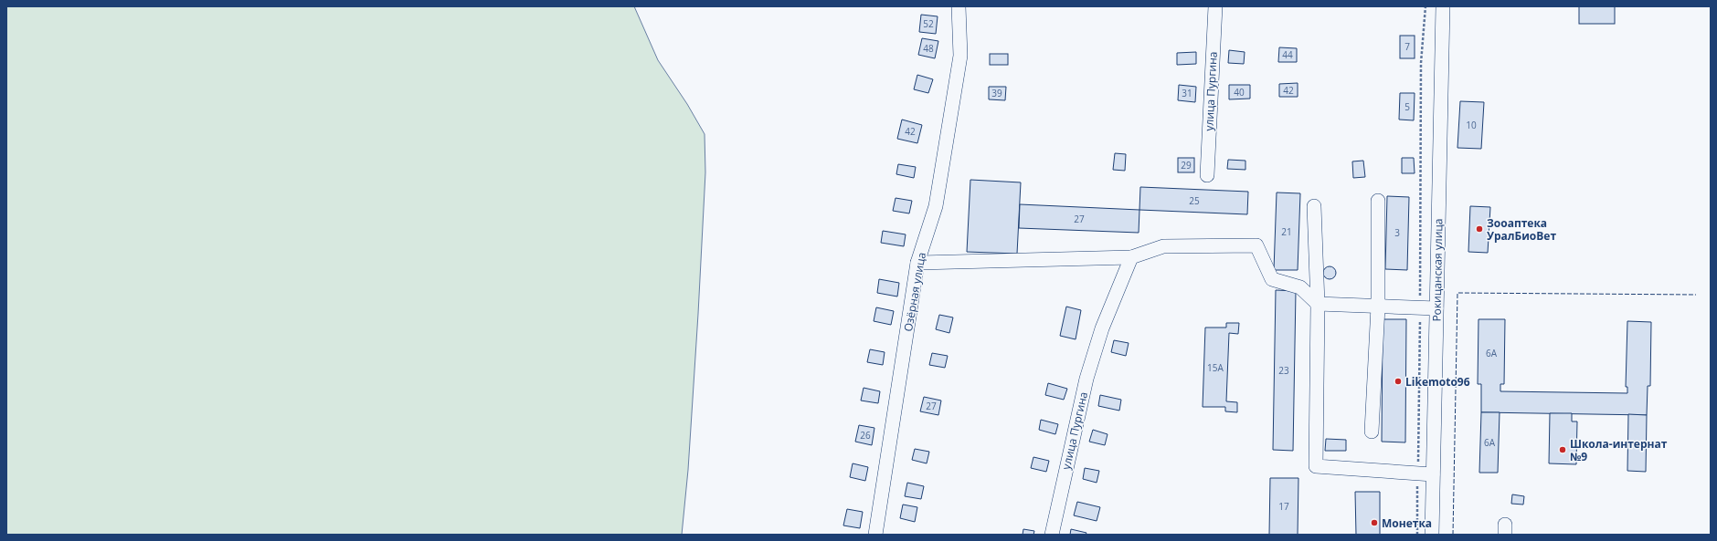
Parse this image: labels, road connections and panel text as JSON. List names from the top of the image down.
{
  "streets": {
    "street": ["улица Пургина", "Рокицанская улица", "Озёрная улица"]
  },
  "places": [
    "Зооаптека УралБиоВет",
    "Likemoto96",
    "Школа-интернат №9",
    "Монетка"
  ],
  "house_numbers": [
    "52",
    "7",
    "48",
    "44",
    "42",
    "40",
    "39",
    "31",
    "5",
    "10",
    "42",
    "29",
    "25",
    "27",
    "21",
    "3",
    "6А",
    "15А",
    "23",
    "27",
    "26",
    "6А",
    "17"
  ]
}
